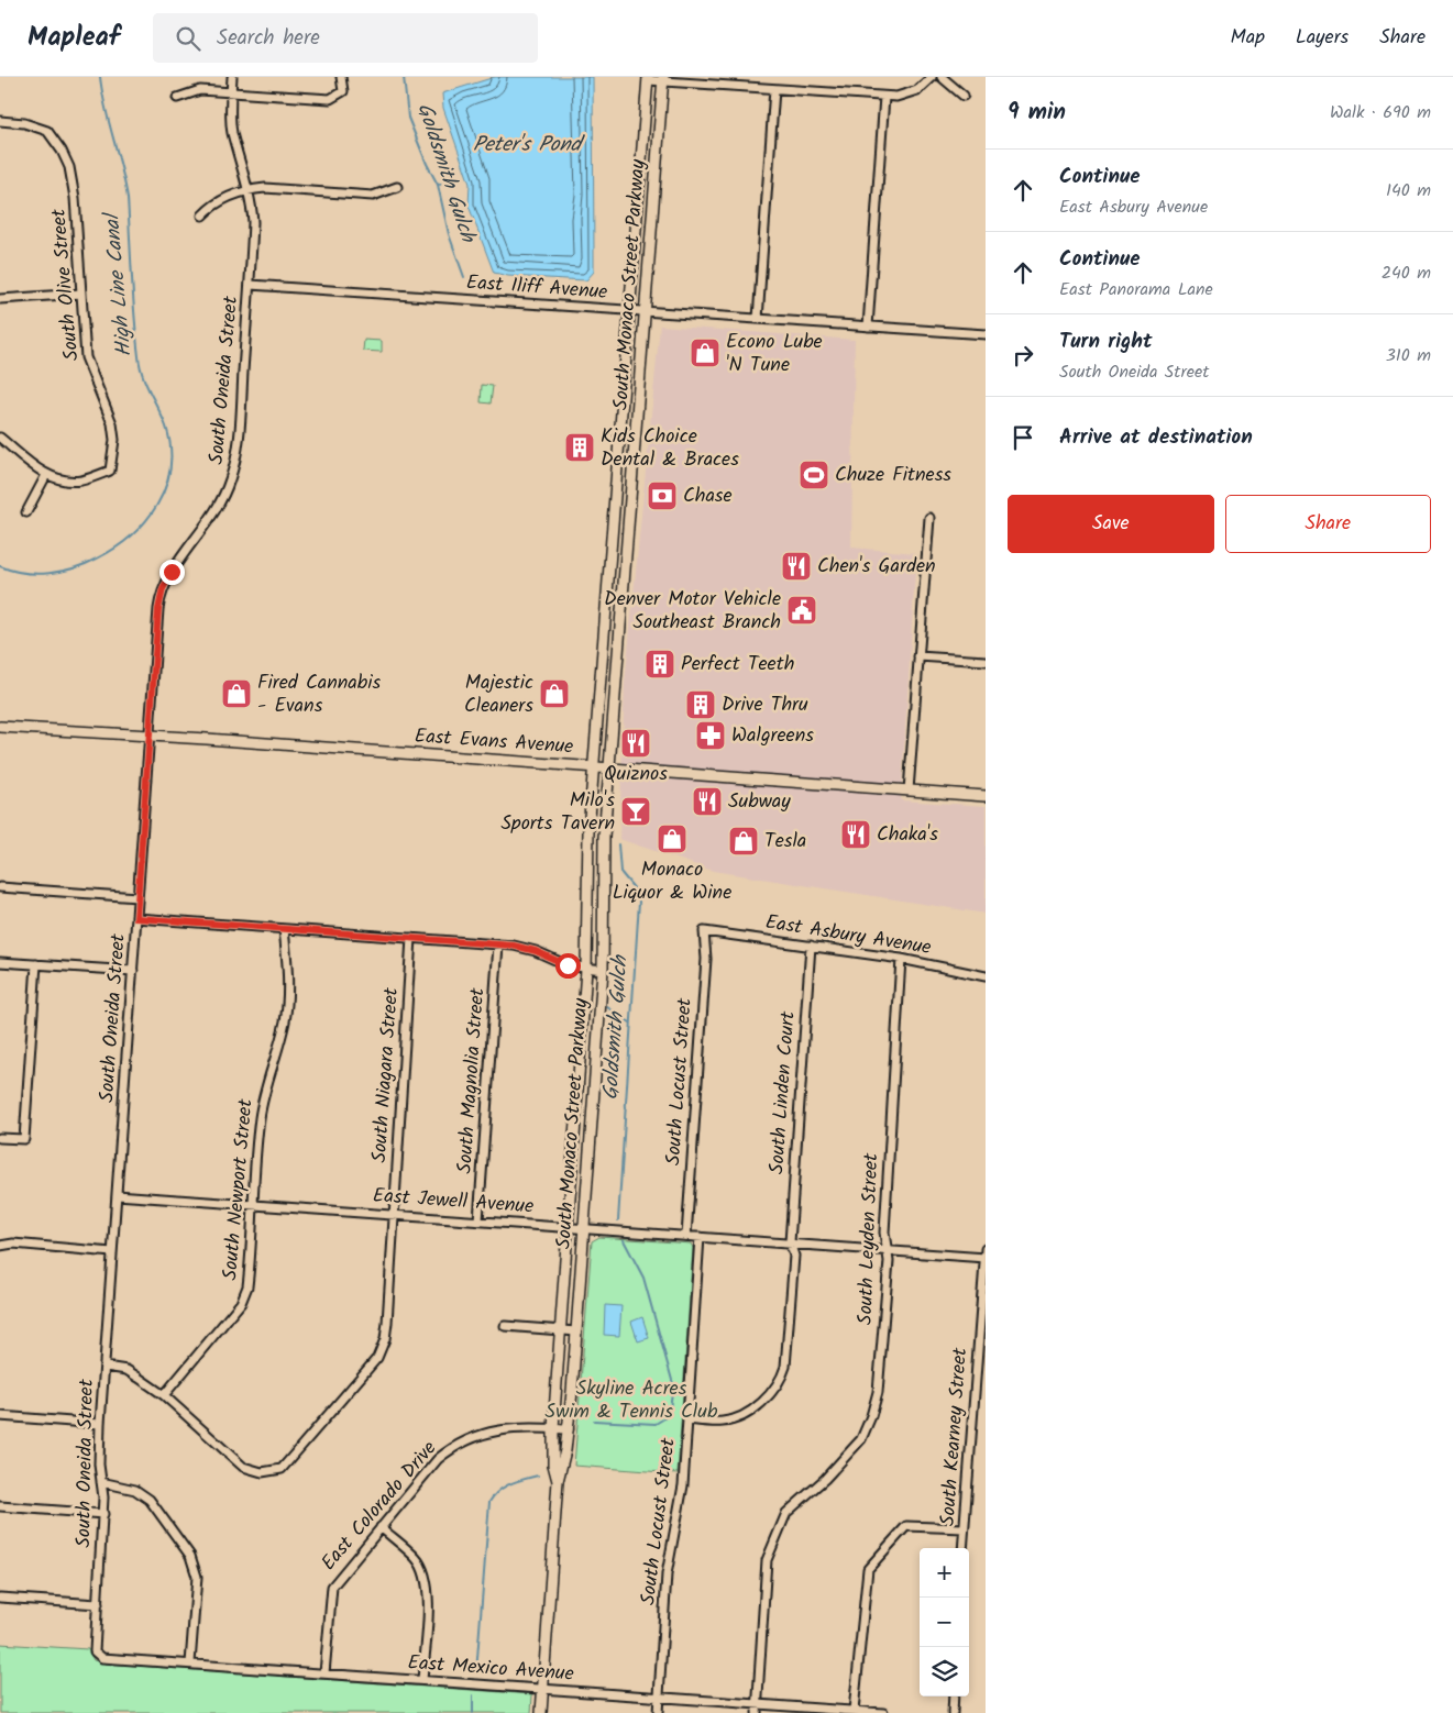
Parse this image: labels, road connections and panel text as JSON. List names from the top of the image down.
{
  "streets": {
    "main road": ["South Monaco Street Parkway", "East Evans Avenue"],
    "street": [
      "South Olive Street",
      "East Iliff Avenue",
      "South Oneida Street",
      "East Asbury Avenue",
      "South Niagara Street",
      "South Magnolia Street",
      "South Locust Street",
      "South Linden Court",
      "South Newport Street",
      "East Jewell Avenue",
      "South Leyden Street",
      "South Kearney Street",
      "East Colorado Drive",
      "East Mexico Avenue"
    ]
  },
  "crossings": [
    ["South Monaco Street Parkway", "East Iliff Avenue"],
    ["South Monaco Street Parkway", "East Evans Avenue"],
    ["South Monaco Street Parkway", "East Jewell Avenue"],
    ["South Monaco Street Parkway", "East Colorado Drive"],
    ["South Monaco Street Parkway", "East Mexico Avenue"],
    ["East Iliff Avenue", "South Oneida Street"],
    ["South Oneida Street", "East Evans Avenue"],
    ["South Oneida Street", "South Niagara Street"],
    ["South Oneida Street", "East Jewell Avenue"],
    ["South Oneida Street", "East Mexico Avenue"],
    ["East Asbury Avenue", "South Locust Street"],
    ["East Asbury Avenue", "South Linden Court"],
    ["East Asbury Avenue", "South Leyden Street"],
    ["South Niagara Street", "South Newport Street"],
    ["South Niagara Street", "East Jewell Avenue"],
    ["South Magnolia Street", "East Jewell Avenue"],
    ["South Locust Street", "South Linden Court"],
    ["South Locust Street", "East Jewell Avenue"],
    ["South Locust Street", "East Mexico Avenue"],
    ["South Linden Court", "East Jewell Avenue"],
    ["South Newport Street", "East Jewell Avenue"],
    ["East Jewell Avenue", "South Leyden Street"],
    ["East Jewell Avenue", "South Kearney Street"],
    ["South Leyden Street", "East Mexico Avenue"],
    ["East Colorado Drive", "East Mexico Avenue"]
  ],
  "water": ["Peter's Pond", "Goldsmith Gulch", "High Line Canal"],
  "parks": ["Skyline Acres Swim & Tennis Club"],
  "places": {
    "shop": [
      "Econo Lube 'N Tune",
      "Fired Cannabis - Evans",
      "Majestic Cleaners",
      "Monaco Liquor & Wine",
      "Tesla"
    ],
    "building": ["Kids Choice Dental & Braces", "Perfect Teeth", "Drive Thru"],
    "sports": ["Chuze Fitness"],
    "bank": ["Chase"],
    "restaurant": [
      "Chen's Garden",
      "Quiznos",
      "Subway",
      "Chaka's"
    ],
    "public building": ["Denver Motor Vehicle Southeast Branch"],
    "pharmacy": ["Walgreens"],
    "bar": ["Milo's Sports Tavern"]
  },
  "page": {
    "header": "Mapleaf",
    "search": "Search here",
    "nav": ["Map", "Layers", "Share"],
    "heading": ["9 min", "Walk · 690 m"],
    "list": [
      ["Continue", "East Asbury Avenue", "140 m"],
      ["Continue", "East Panorama Lane", "240 m"],
      ["Turn right", "South Oneida Street", "310 m"],
      "Arrive at destination"
    ],
    "buttons": ["Save", "Share"],
    "map_buttons": ["+", "−"]
  }
}
